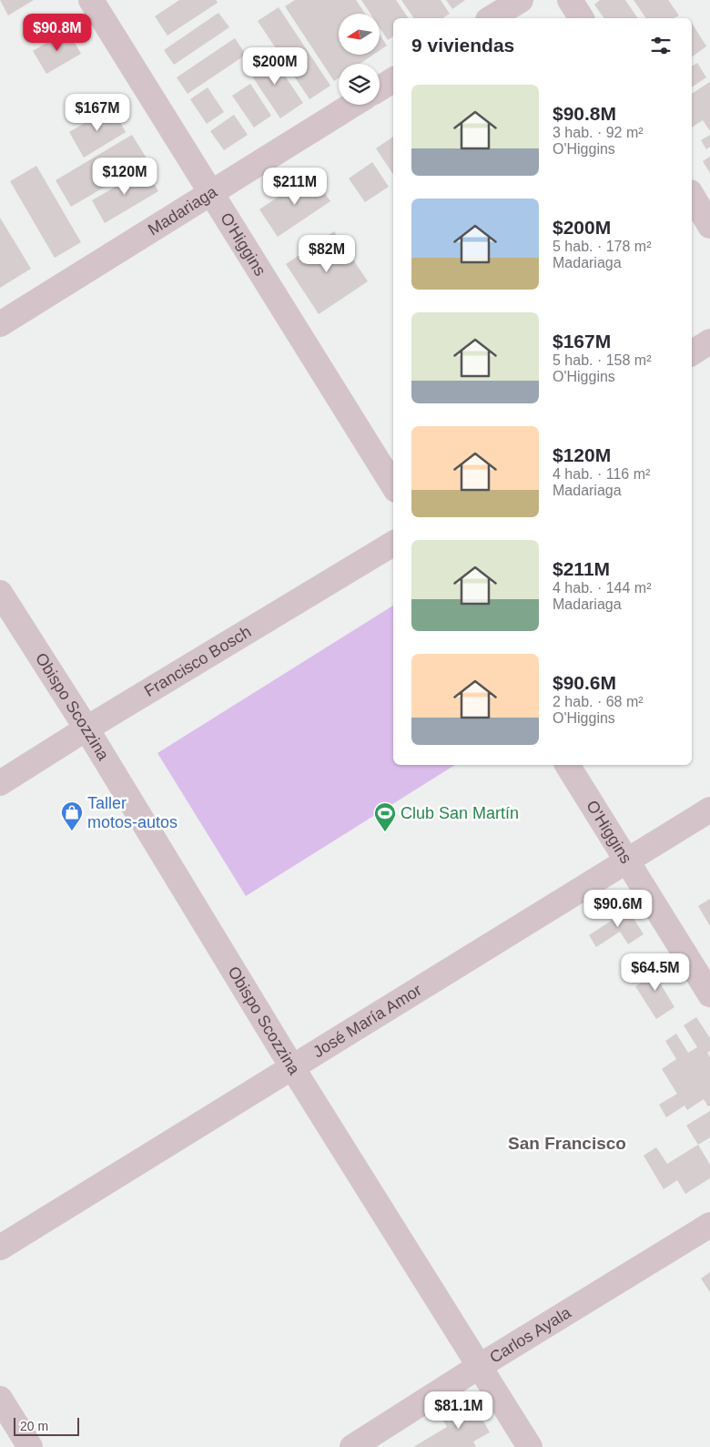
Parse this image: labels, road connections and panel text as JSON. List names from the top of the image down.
{
  "streets": {
    "street": [
      "Madariaga",
      "O'Higgins",
      "Francisco Bosch",
      "Obispo Scozzina",
      "José María Amor",
      "Carlos Ayala"
    ]
  },
  "crossings": [
    ["Madariaga", "O'Higgins"],
    ["O'Higgins", "José María Amor"],
    ["Francisco Bosch", "Obispo Scozzina"],
    ["Obispo Scozzina", "José María Amor"],
    ["Obispo Scozzina", "Carlos Ayala"]
  ],
  "districts": ["San Francisco"],
  "places": {
    "shop": ["Taller motos-autos"],
    "sports": ["Club San Martín"]
  },
  "scale_bar": "20 m",
  "north": "left",
  "page": {
    "price": [
      "$90.8M",
      "$200M",
      "$167M",
      "$120M",
      "$211M",
      "$82M",
      "$90.6M",
      "$64.5M",
      "$81.1M"
    ],
    "heading": "9 viviendas",
    "list": [
      {
        "name": "$90.8M",
        "note": "3 hab. · 92 m² · O'Higgins"
      },
      {
        "name": "$200M",
        "note": "5 hab. · 178 m² · Madariaga"
      },
      {
        "name": "$167M",
        "note": "5 hab. · 158 m² · O'Higgins"
      },
      {
        "name": "$120M",
        "note": "4 hab. · 116 m² · Madariaga"
      },
      {
        "name": "$211M",
        "note": "4 hab. · 144 m² · Madariaga"
      },
      {
        "name": "$90.6M",
        "note": "2 hab. · 68 m² · O'Higgins"
      }
    ],
    "scale": "20 m"
  }
}
